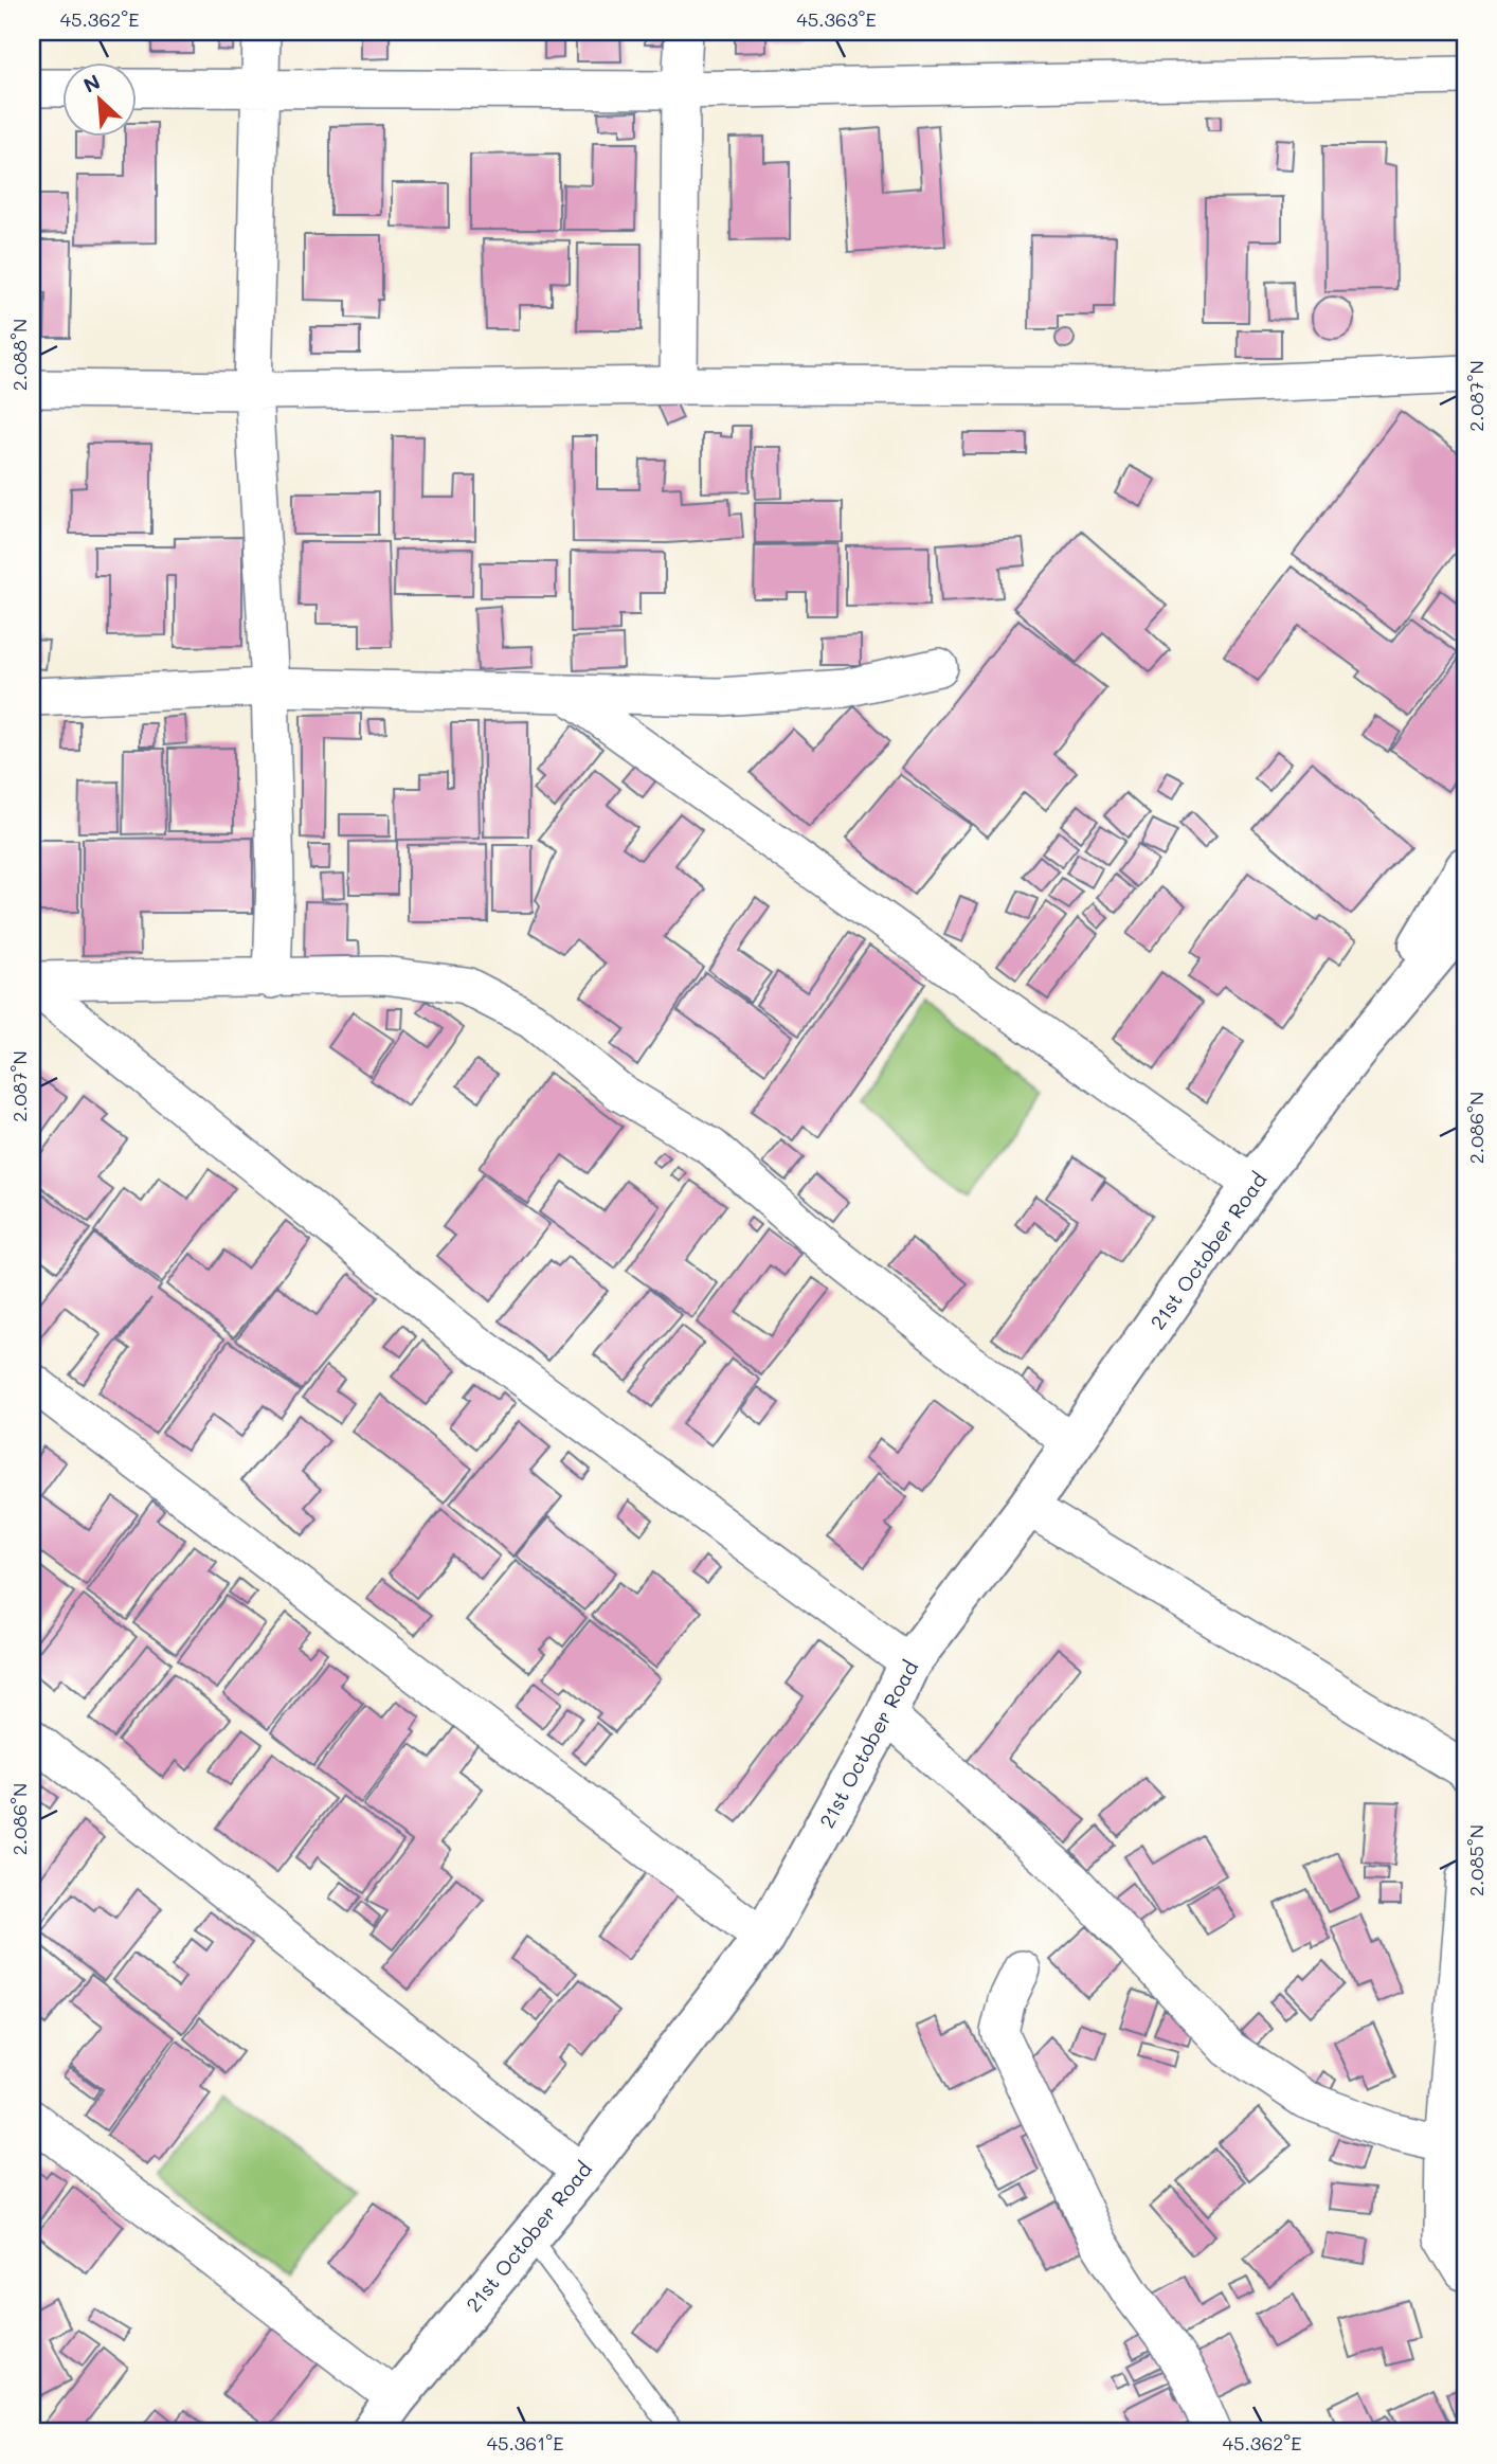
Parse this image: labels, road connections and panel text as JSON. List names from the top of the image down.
{
  "streets": {
    "main road": ["21st October Road"]
  },
  "north": "top left",
  "coordinates": [
    "45.362°E",
    "45.363°E",
    "2.088°N",
    "2.087°N",
    "2.086°N",
    "2.085°N",
    "45.361°E"
  ]
}
